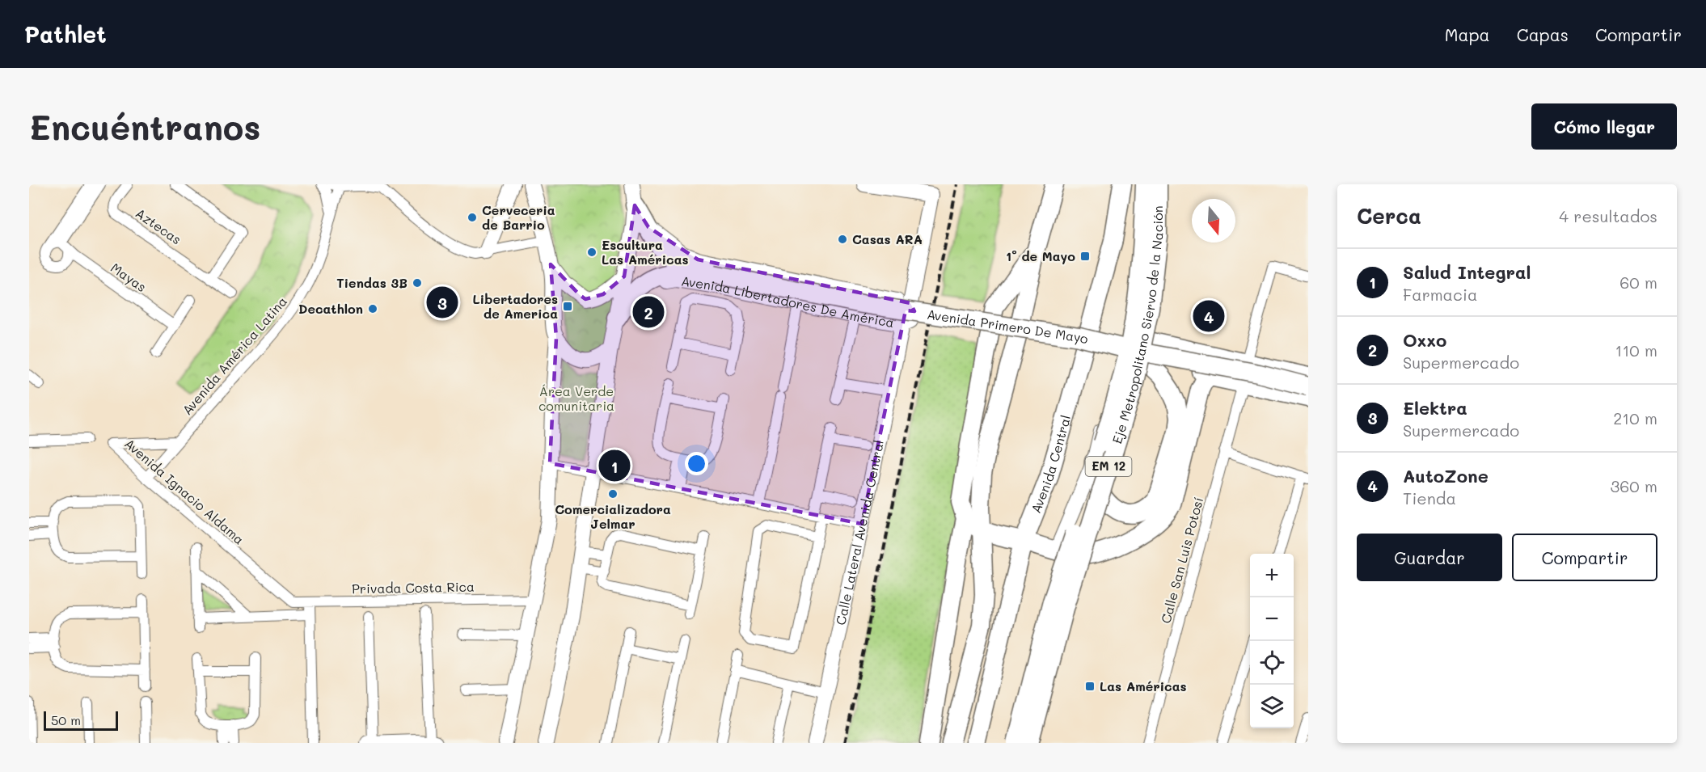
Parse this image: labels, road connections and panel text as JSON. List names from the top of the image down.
{
  "streets": {
    "highway": [
      "Eje Metropolitano Siervo de la Nación",
      "Avenida Primero De Mayo",
      "Avenida Central",
      "EM 12"
    ],
    "main road": ["Avenida Libertadores De América", "Calle Lateral Avenida Central"],
    "street": [
      "Aztecas",
      "Mayas",
      "Avenida América Latina",
      "Avenida Ignacio Aldama",
      "Calle San Luis Potosí",
      "Privada Costa Rica"
    ]
  },
  "crossings": [
    ["Avenida Libertadores De América", "Avenida Primero De Mayo"],
    ["Avenida Libertadores De América", "Calle Lateral Avenida Central"],
    ["Avenida América Latina", "Avenida Ignacio Aldama"],
    ["Avenida Ignacio Aldama", "Privada Costa Rica"]
  ],
  "parks": ["Área Verde comunitaria"],
  "places": {
    "other": [
      "Cerveceria de Barrio",
      "Casas ARA",
      "Escultura Las Américas",
      "Tiendas 3B",
      "Decathlon",
      "Comercializadora Jelmar"
    ],
    "transit": ["1° de Mayo", "Libertadores de America", "Las Américas"]
  },
  "scale_bar": "50 m",
  "north": "bottom",
  "page": {
    "header": "Pathlet",
    "nav": ["Mapa", "Capas", "Compartir"],
    "buttons": [
      "Cómo llegar",
      ["Guardar", "Compartir"]
    ],
    "title": "Encuéntranos",
    "heading": ["Cerca", "4 resultados"],
    "list": [
      {
        "mark": "1",
        "name": "Salud Integral",
        "note": "Farmacia",
        "value": "60 m"
      },
      {
        "mark": "2",
        "name": "Oxxo",
        "note": "Supermercado",
        "value": "110 m"
      },
      {
        "mark": "3",
        "name": "Elektra",
        "note": "Supermercado",
        "value": "210 m"
      },
      {
        "mark": "4",
        "name": "AutoZone",
        "note": "Tienda",
        "value": "360 m"
      }
    ],
    "pins": [
      "3",
      "2",
      "4",
      "1"
    ],
    "map_buttons": ["+", "−"],
    "scale": "50 m"
  }
}
